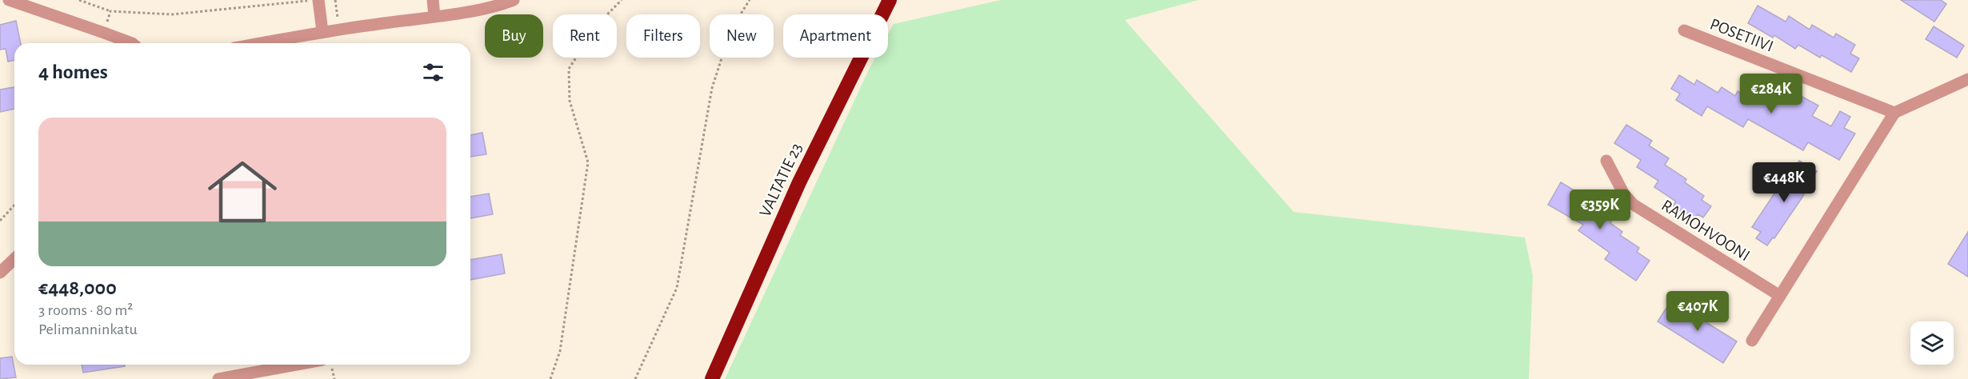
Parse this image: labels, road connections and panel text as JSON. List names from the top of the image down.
{
  "streets": {
    "highway": ["VALTATIE 23"],
    "street": ["POSETIIVI", "RAMOHVOONI"]
  },
  "page": {
    "chip": [
      "Buy",
      "Rent",
      "Filters",
      "New",
      "Apartment"
    ],
    "heading": "4 homes",
    "price": [
      "€284K",
      "€448K",
      "€359K",
      "€407K"
    ],
    "list": [
      {
        "name": "€448,000",
        "note": "3 rooms · 80 m² · Pelimanninkatu"
      }
    ]
  }
}
